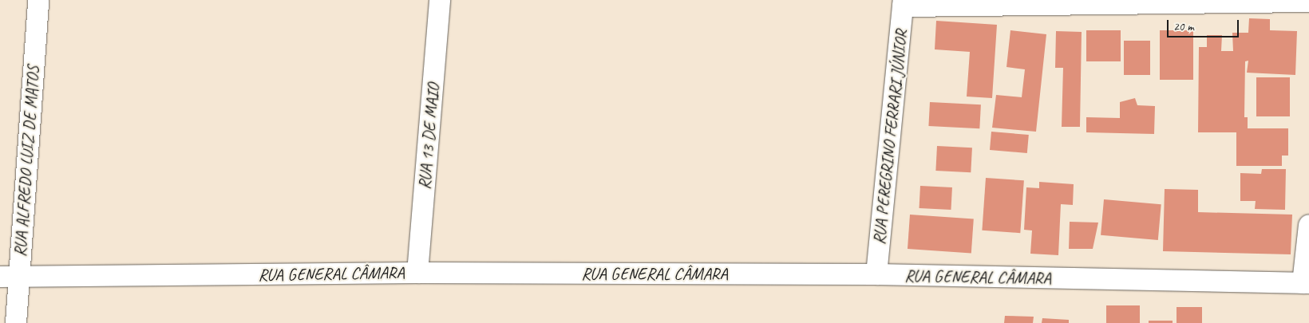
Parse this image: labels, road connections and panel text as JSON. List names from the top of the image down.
{
  "streets": {
    "street": [
      "RUA 13 DE MAIO",
      "RUA PEREGRINO FERRARI JÚNIOR",
      "RUA ALFREDO LUIZ DE MATOS",
      "RUA GENERAL CÂMARA"
    ]
  },
  "crossings": [
    ["RUA 13 DE MAIO", "RUA GENERAL CÂMARA"],
    ["RUA PEREGRINO FERRARI JÚNIOR", "RUA GENERAL CÂMARA"],
    ["RUA ALFREDO LUIZ DE MATOS", "RUA GENERAL CÂMARA"]
  ],
  "scale_bar": "20 m"
}
